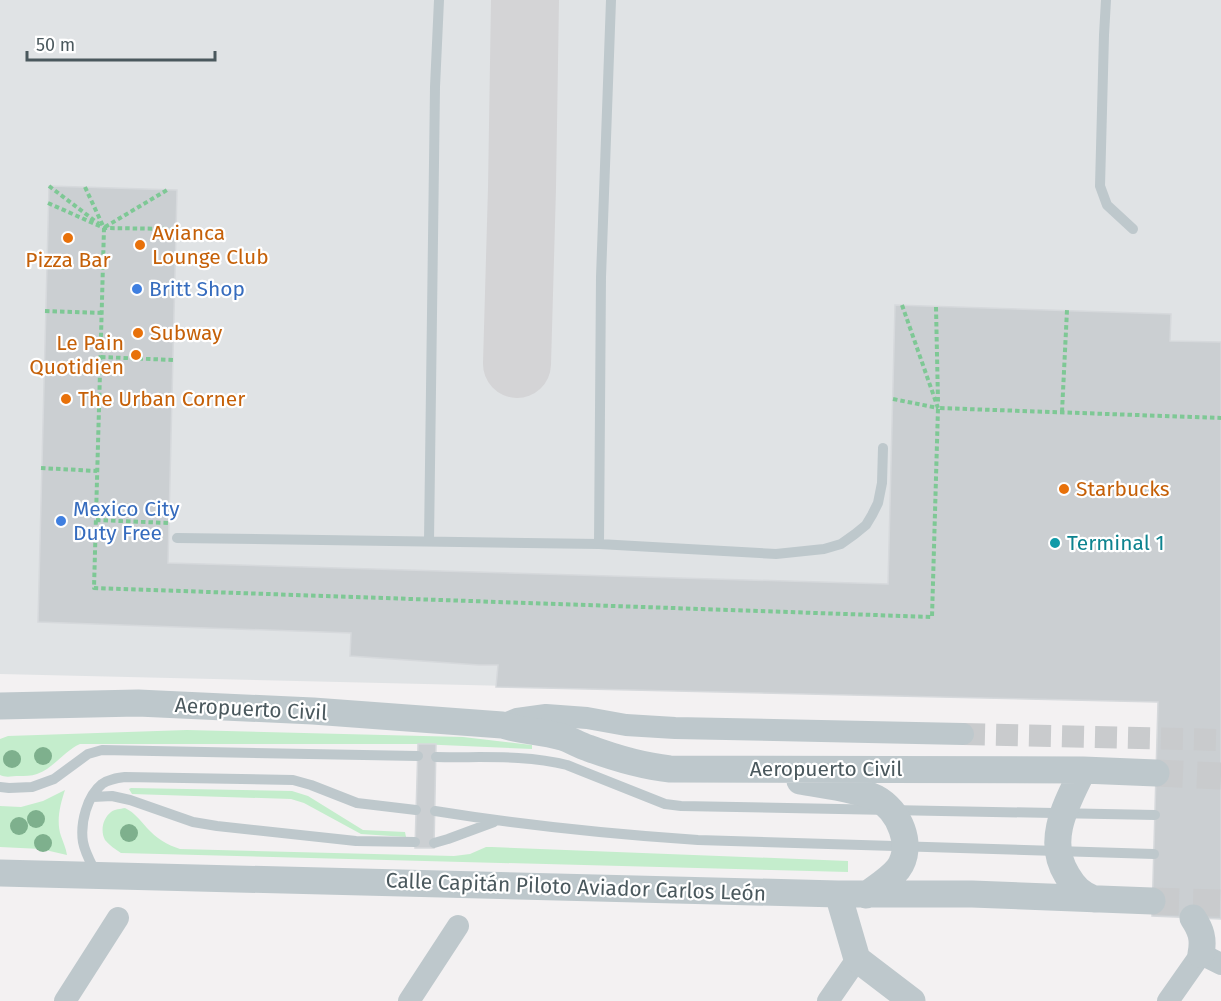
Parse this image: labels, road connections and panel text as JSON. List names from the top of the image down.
{
  "streets": {
    "street": ["Aeropuerto Civil", "Calle Capitán Piloto Aviador Carlos León"]
  },
  "places": [
    "Pizza Bar",
    "Avianca Lounge Club",
    "Britt Shop",
    "Subway",
    "Le Pain Quotidien",
    "The Urban Corner",
    "Starbucks",
    "Mexico City Duty Free",
    "Terminal 1"
  ],
  "scale_bar": "50 m"
}
